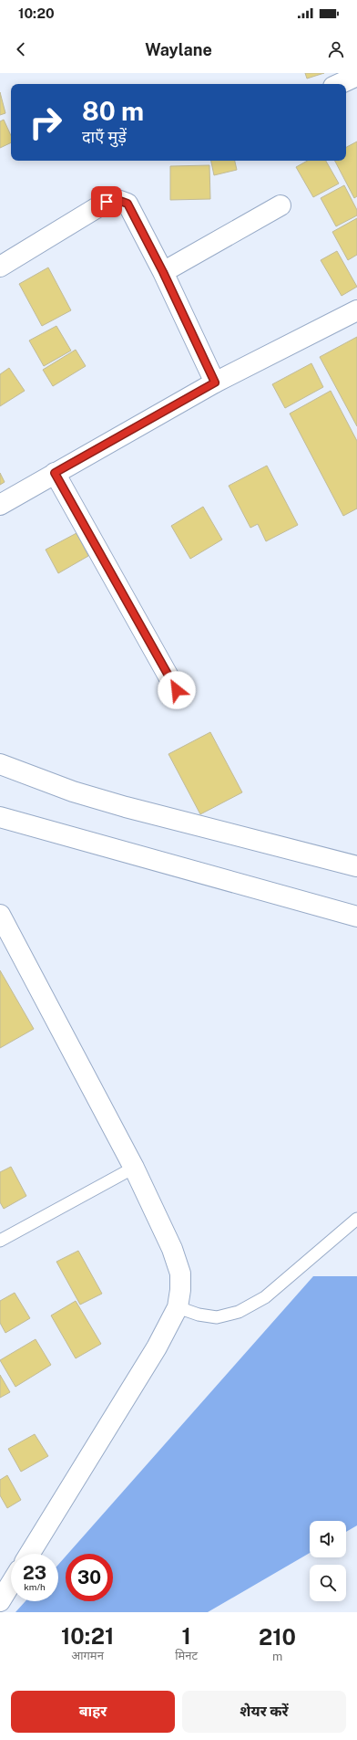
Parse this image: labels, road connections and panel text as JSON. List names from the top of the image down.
{
  "page": {
    "status": "10:20",
    "header": "Waylane",
    "turn": ["80 m", "दाएँ मुड़ें"],
    "speed": "23 km/h",
    "limit": "30",
    "eta": [
      "10:21",
      "आगमन",
      "1",
      "मिनट",
      "210",
      "m"
    ],
    "buttons": ["बाहर", "शेयर करें"]
  }
}
